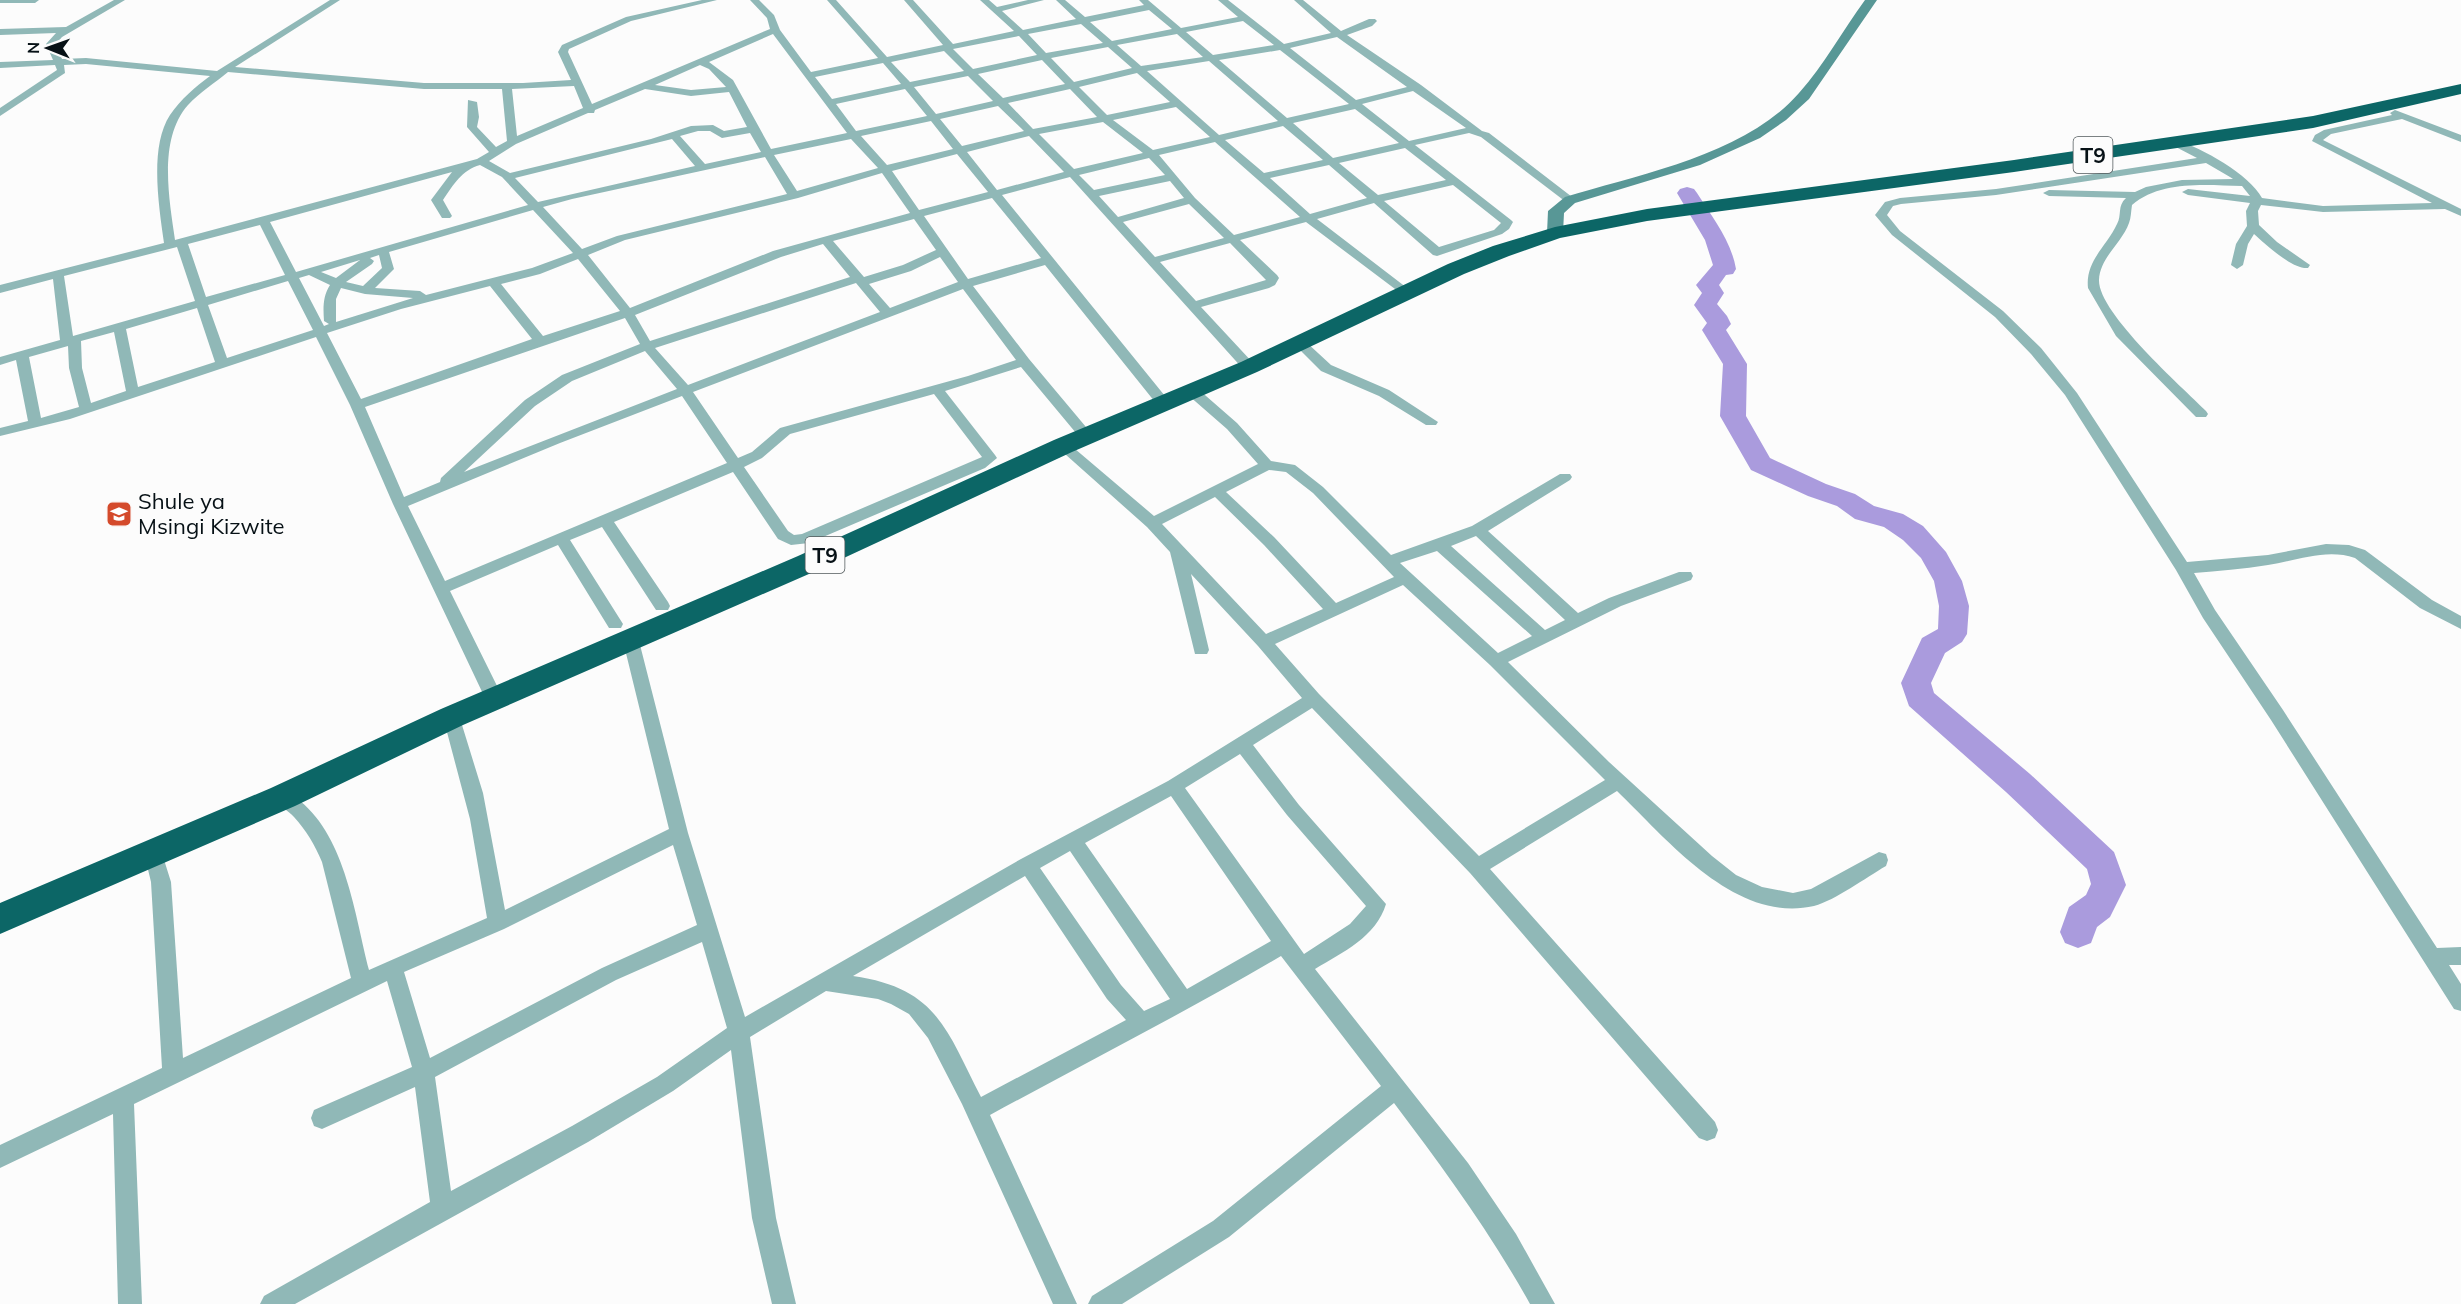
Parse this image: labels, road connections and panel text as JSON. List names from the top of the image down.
{
  "streets": {
    "highway": ["T9"]
  },
  "places": {
    "school or university": ["Shule ya Msingi Kizwite"]
  },
  "north": "left"
}
